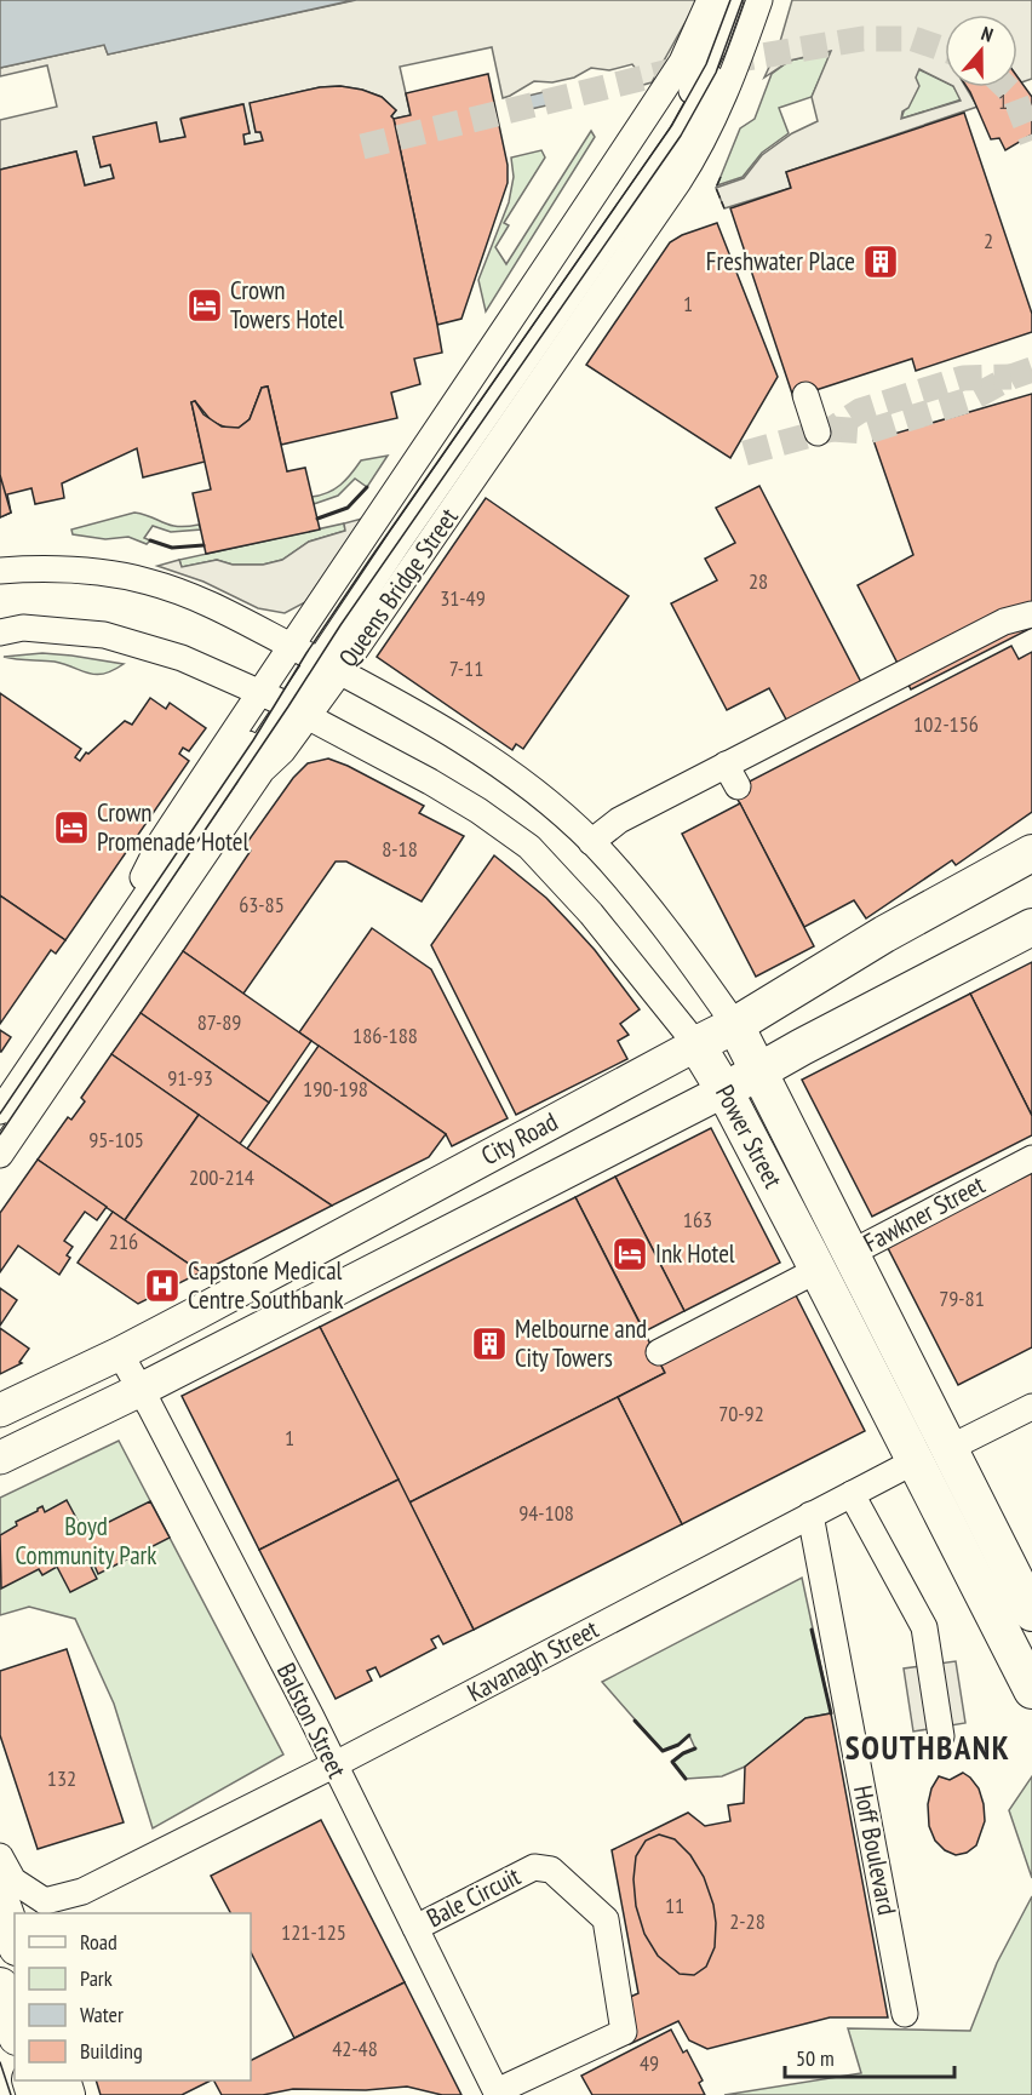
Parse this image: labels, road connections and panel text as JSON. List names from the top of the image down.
{
  "streets": {
    "highway": [
      "Power Street",
      "City Road",
      "Fawkner Street",
      "Kavanagh Street"
    ],
    "street": [
      "Queens Bridge Street",
      "Balston Street",
      "Hoff Boulevard",
      "Bale Circuit"
    ]
  },
  "crossings": [
    ["Queens Bridge Street", "Power Street"],
    ["Power Street", "City Road"],
    ["Power Street", "Fawkner Street"],
    ["Power Street", "Kavanagh Street"],
    ["City Road", "Balston Street"],
    ["Kavanagh Street", "Balston Street"],
    ["Kavanagh Street", "Hoff Boulevard"],
    ["Balston Street", "Bale Circuit"]
  ],
  "districts": ["SOUTHBANK"],
  "parks": ["Boyd Community Park"],
  "places": {
    "building": ["Freshwater Place", "Melbourne and City Towers"],
    "hotel": ["Crown Towers Hotel", "Crown Promenade Hotel", "Ink Hotel"],
    "hospital": ["Capstone Medical Centre Southbank"]
  },
  "house_numbers": [
    "1",
    "2",
    "1",
    "28",
    "31-49",
    "7-11",
    "102-156",
    "8-18",
    "63-85",
    "87-89",
    "186-188",
    "91-93",
    "190-198",
    "95-105",
    "200-214",
    "163",
    "216",
    "79-81",
    "70-92",
    "1",
    "94-108",
    "132",
    "11",
    "2-28",
    "121-125",
    "42-48",
    "49"
  ],
  "legend": [
    "Road",
    "Park",
    "Water",
    "Building"
  ],
  "scale_bar": "50 m",
  "north": "top"
}
